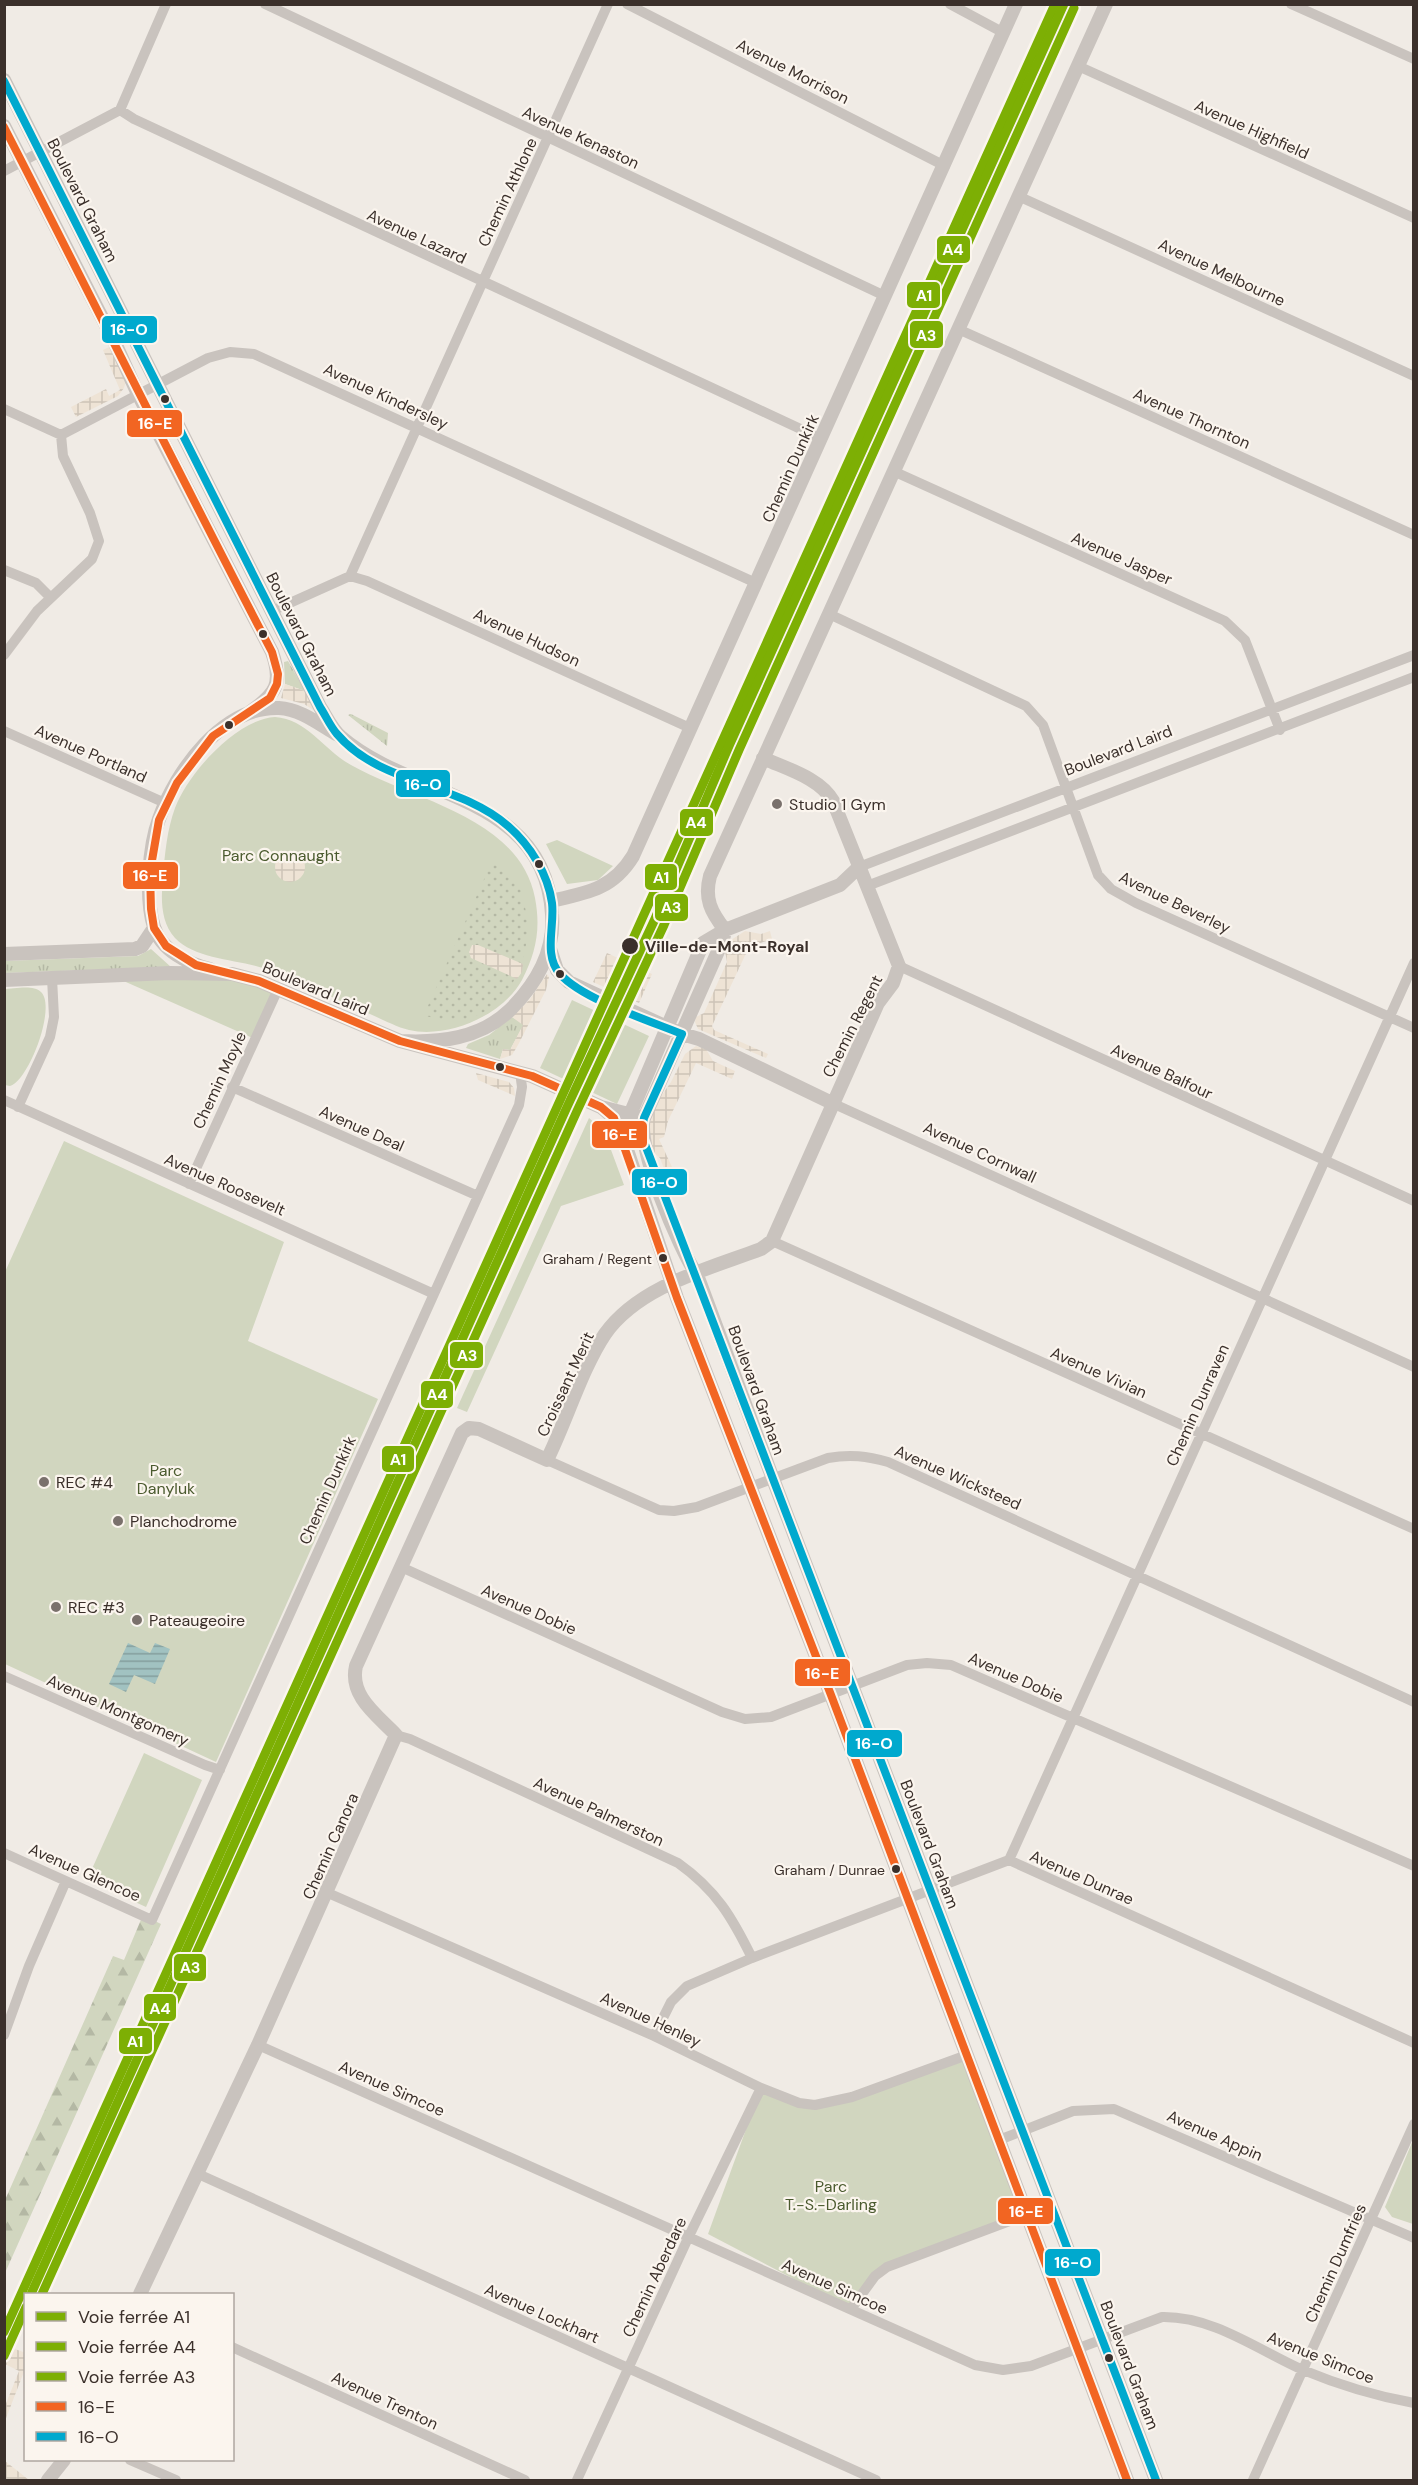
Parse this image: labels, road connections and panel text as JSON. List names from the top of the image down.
{
  "streets": {
    "street": [
      "Avenue Morrison",
      "Avenue Highfield",
      "Avenue Kenaston",
      "Chemin Athlone",
      "Boulevard Graham",
      "Avenue Lazard",
      "Avenue Melbourne",
      "Avenue Kindersley",
      "Avenue Thornton",
      "Chemin Dunkirk",
      "Avenue Jasper",
      "Avenue Hudson",
      "Boulevard Laird",
      "Avenue Portland",
      "Avenue Beverley",
      "Chemin Regent",
      "Avenue Balfour",
      "Chemin Moyle",
      "Avenue Deal",
      "Avenue Cornwall",
      "Avenue Roosevelt",
      "Avenue Vivian",
      "Croissant Merit",
      "Chemin Dunraven",
      "Avenue Wicksteed",
      "Avenue Dobie",
      "Avenue Montgomery",
      "Avenue Palmerston",
      "Chemin Canora",
      "Avenue Glencoe",
      "Avenue Dunrae",
      "Avenue Henley",
      "Avenue Simcoe",
      "Avenue Appin",
      "Chemin Dumfries",
      "Chemin Aberdare",
      "Avenue Lockhart",
      "Avenue Trenton"
    ]
  },
  "crossings": [
    ["Avenue Morrison", "Chemin Dunkirk"],
    ["Avenue Kenaston", "Chemin Athlone"],
    ["Avenue Kenaston", "Chemin Dunkirk"],
    ["Chemin Athlone", "Avenue Lazard"],
    ["Chemin Athlone", "Avenue Kindersley"],
    ["Chemin Athlone", "Avenue Hudson"],
    ["Boulevard Graham", "Avenue Kindersley"],
    ["Boulevard Graham", "Chemin Dunkirk"],
    ["Boulevard Graham", "Boulevard Laird"],
    ["Boulevard Graham", "Avenue Cornwall"],
    ["Boulevard Graham", "Avenue Wicksteed"],
    ["Boulevard Graham", "Avenue Dobie"],
    ["Boulevard Graham", "Avenue Dunrae"],
    ["Boulevard Graham", "Avenue Simcoe"],
    ["Boulevard Graham", "Avenue Appin"],
    ["Avenue Lazard", "Chemin Dunkirk"],
    ["Avenue Kindersley", "Chemin Dunkirk"],
    ["Chemin Dunkirk", "Avenue Hudson"],
    ["Chemin Dunkirk", "Boulevard Laird"],
    ["Chemin Dunkirk", "Avenue Deal"],
    ["Chemin Dunkirk", "Avenue Roosevelt"],
    ["Chemin Dunkirk", "Avenue Montgomery"],
    ["Chemin Dunkirk", "Avenue Glencoe"],
    ["Avenue Jasper", "Boulevard Laird"],
    ["Boulevard Laird", "Avenue Beverley"],
    ["Boulevard Laird", "Chemin Regent"],
    ["Boulevard Laird", "Chemin Moyle"],
    ["Avenue Beverley", "Chemin Dunraven"],
    ["Chemin Regent", "Avenue Balfour"],
    ["Chemin Regent", "Avenue Cornwall"],
    ["Chemin Regent", "Avenue Vivian"],
    ["Avenue Balfour", "Chemin Dunraven"],
    ["Chemin Moyle", "Avenue Deal"],
    ["Chemin Moyle", "Avenue Roosevelt"],
    ["Avenue Cornwall", "Chemin Dunraven"],
    ["Avenue Vivian", "Chemin Dunraven"],
    ["Croissant Merit", "Avenue Wicksteed"],
    ["Chemin Dunraven", "Avenue Wicksteed"],
    ["Chemin Dunraven", "Avenue Dobie"],
    ["Chemin Dunraven", "Avenue Dunrae"],
    ["Avenue Wicksteed", "Avenue Dobie"],
    ["Avenue Palmerston", "Chemin Canora"],
    ["Avenue Palmerston", "Avenue Dunrae"],
    ["Chemin Canora", "Avenue Henley"],
    ["Chemin Canora", "Avenue Simcoe"],
    ["Chemin Canora", "Avenue Lockhart"],
    ["Avenue Dunrae", "Avenue Henley"],
    ["Avenue Henley", "Chemin Aberdare"],
    ["Avenue Simcoe", "Chemin Dumfries"],
    ["Avenue Simcoe", "Chemin Aberdare"],
    ["Avenue Appin", "Chemin Dumfries"],
    ["Chemin Aberdare", "Avenue Lockhart"]
  ],
  "parks": ["Parc Connaught", "Parc Danyluk", "Parc T.-S.-Darling"],
  "places": [
    "Studio 1 Gym",
    "Ville-de-Mont-Royal",
    "Graham / Regent",
    "REC #4",
    "Planchodrome",
    "REC #3",
    "Pateaugeoire",
    "Graham / Dunrae"
  ],
  "lines": [
    "rail line A1",
    "rail line A4",
    "rail line A3",
    "transit line 16-O",
    "transit line 16-E"
  ],
  "legend": [
    "Voie ferrée A1",
    "Voie ferrée A4",
    "Voie ferrée A3",
    "16-E",
    "16-O"
  ]
}
